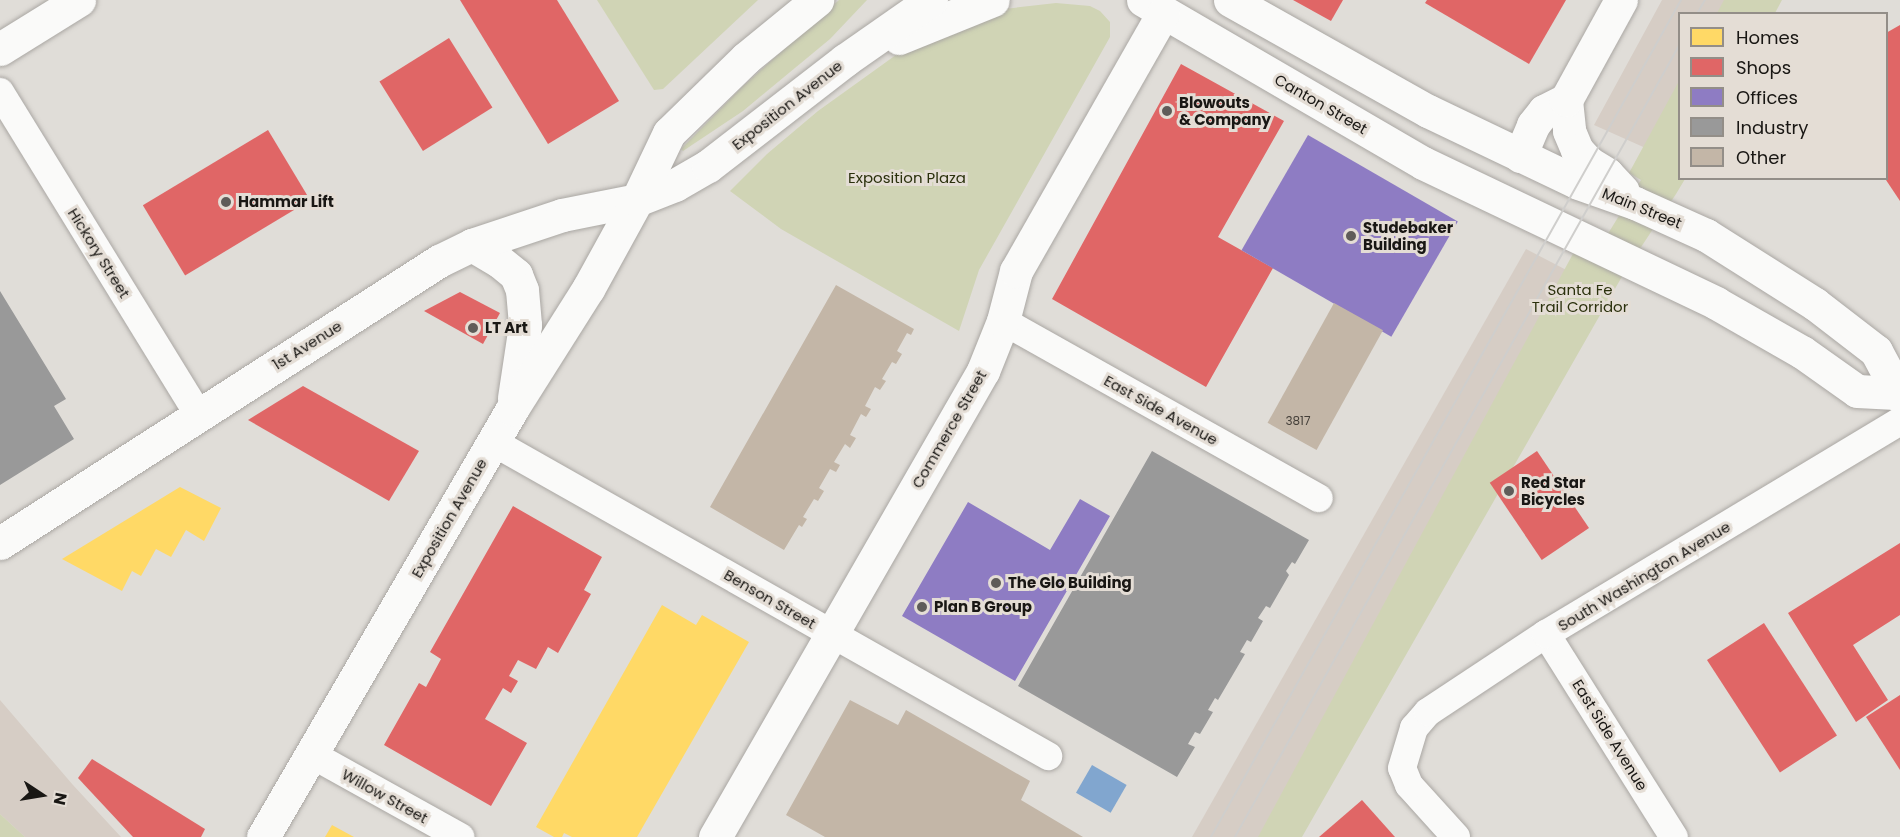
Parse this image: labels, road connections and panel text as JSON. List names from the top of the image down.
{
  "streets": {
    "main road": [
      "Canton Street",
      "Exposition Avenue",
      "Main Street",
      "1st Avenue",
      "Commerce Street"
    ],
    "street": [
      "Hickory Street",
      "East Side Avenue",
      "South Washington Avenue",
      "Benson Street",
      "Willow Street"
    ]
  },
  "crossings": [
    ["Canton Street", "Main Street"],
    ["Canton Street", "Commerce Street"],
    ["Canton Street", "South Washington Avenue"],
    ["Exposition Avenue", "1st Avenue"],
    ["Exposition Avenue", "Benson Street"],
    ["Exposition Avenue", "Willow Street"],
    ["Main Street", "South Washington Avenue"],
    ["Hickory Street", "1st Avenue"],
    ["East Side Avenue", "Commerce Street"],
    ["East Side Avenue", "South Washington Avenue"],
    ["Commerce Street", "Benson Street"]
  ],
  "parks": ["Exposition Plaza", "Santa Fe Trail Corridor"],
  "places": [
    "Blowouts & Company",
    "Hammar Lift",
    "Studebaker Building",
    "LT Art",
    "Red Star Bicycles",
    "The Glo Building",
    "Plan B Group"
  ],
  "house_numbers": ["3817"],
  "legend": [
    "Homes",
    "Shops",
    "Offices",
    "Industry",
    "Other"
  ],
  "north": "right"
}
